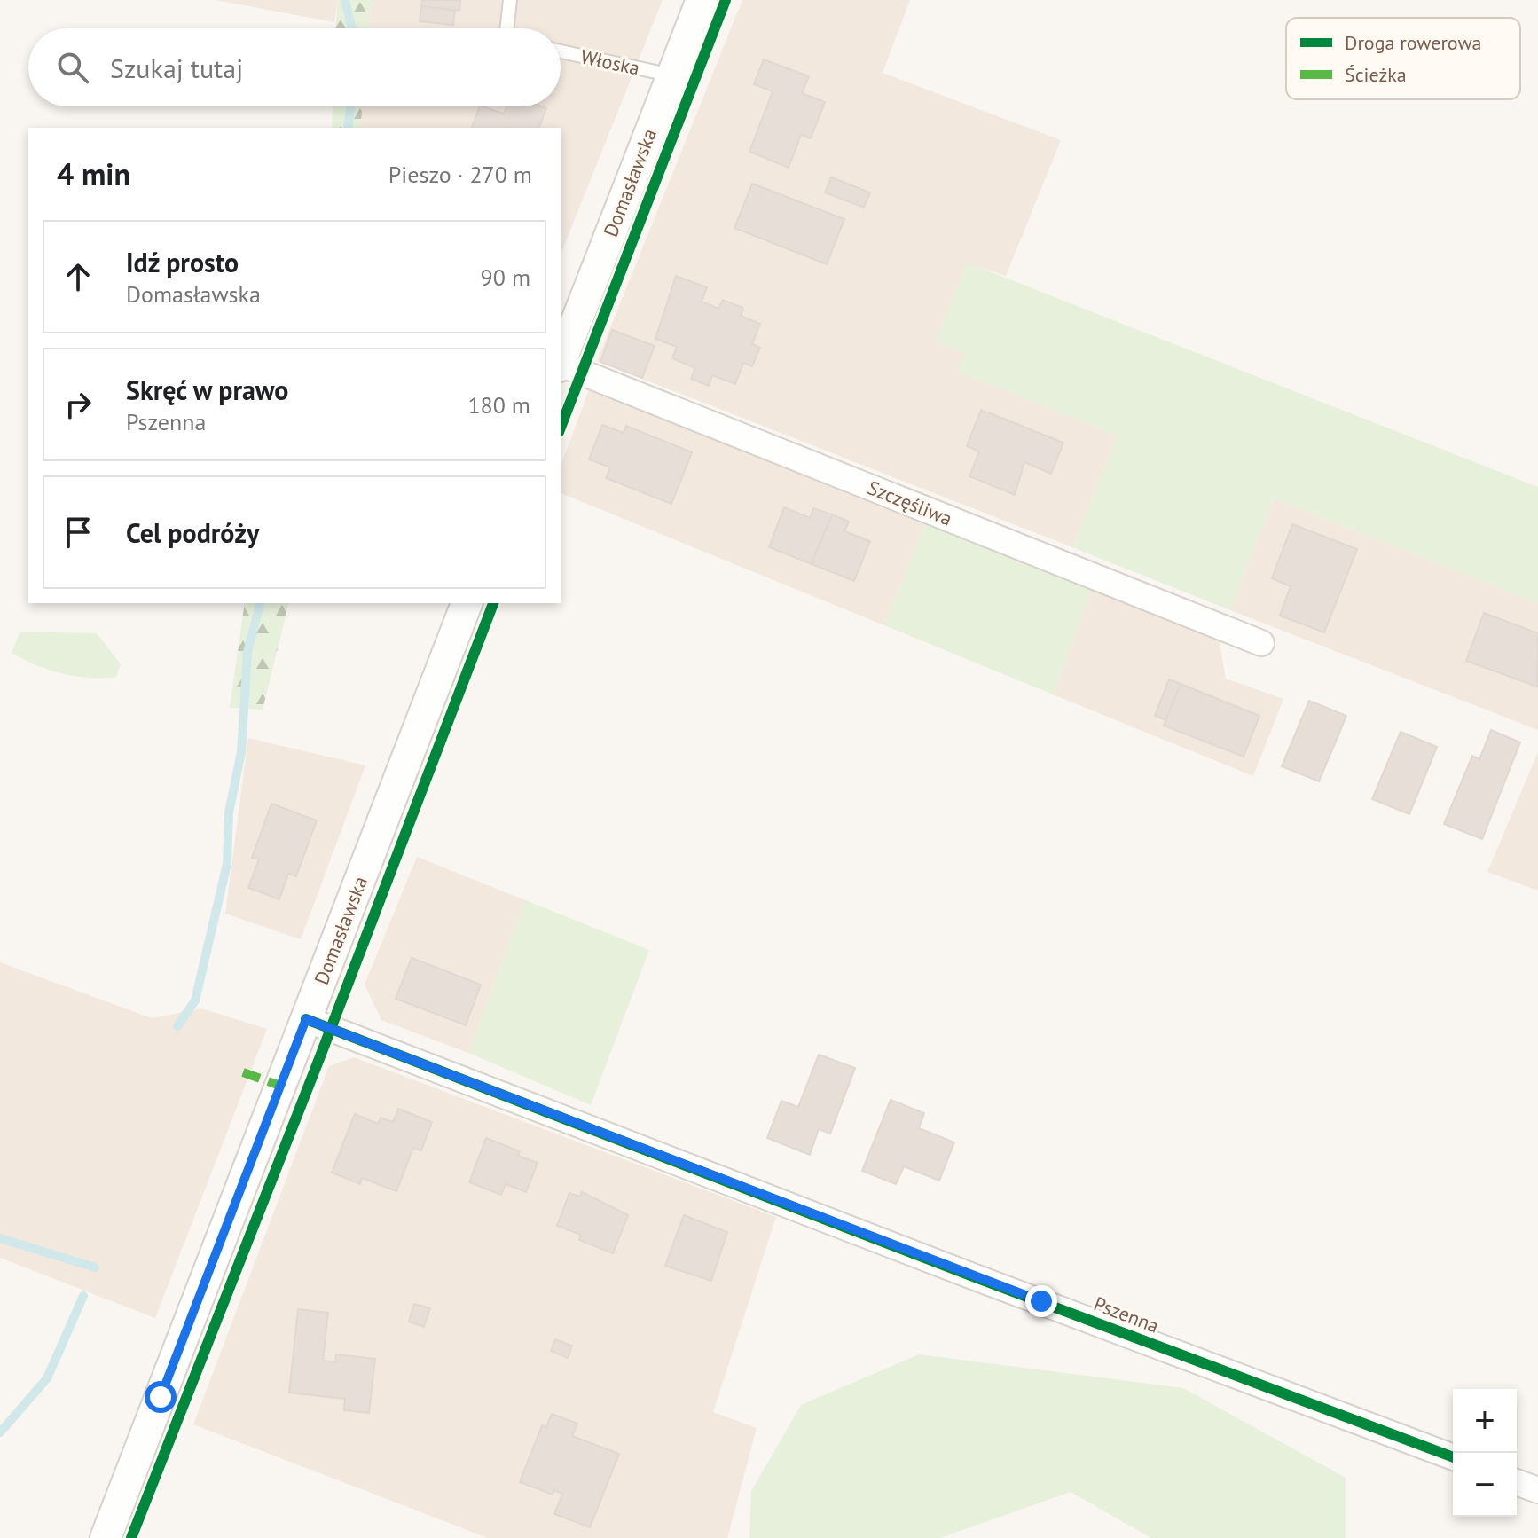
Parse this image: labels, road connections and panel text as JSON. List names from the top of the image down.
{
  "streets": {
    "street": ["Domasławska", "Szczęśliwa", "Pszenna"],
    "lane": ["Włoska"]
  },
  "crossings": [
    ["Włoska", "Domasławska"],
    ["Domasławska", "Pszenna"]
  ],
  "legend": ["Droga rowerowa", "Ścieżka"],
  "page": {
    "search": "Szukaj tutaj",
    "heading": ["4 min", "Pieszo · 270 m"],
    "list": [
      ["Idź prosto", "Domasławska", "90 m"],
      ["Skręć w prawo", "Pszenna", "180 m"],
      "Cel podróży"
    ],
    "map_buttons": ["+", "−"]
  }
}
